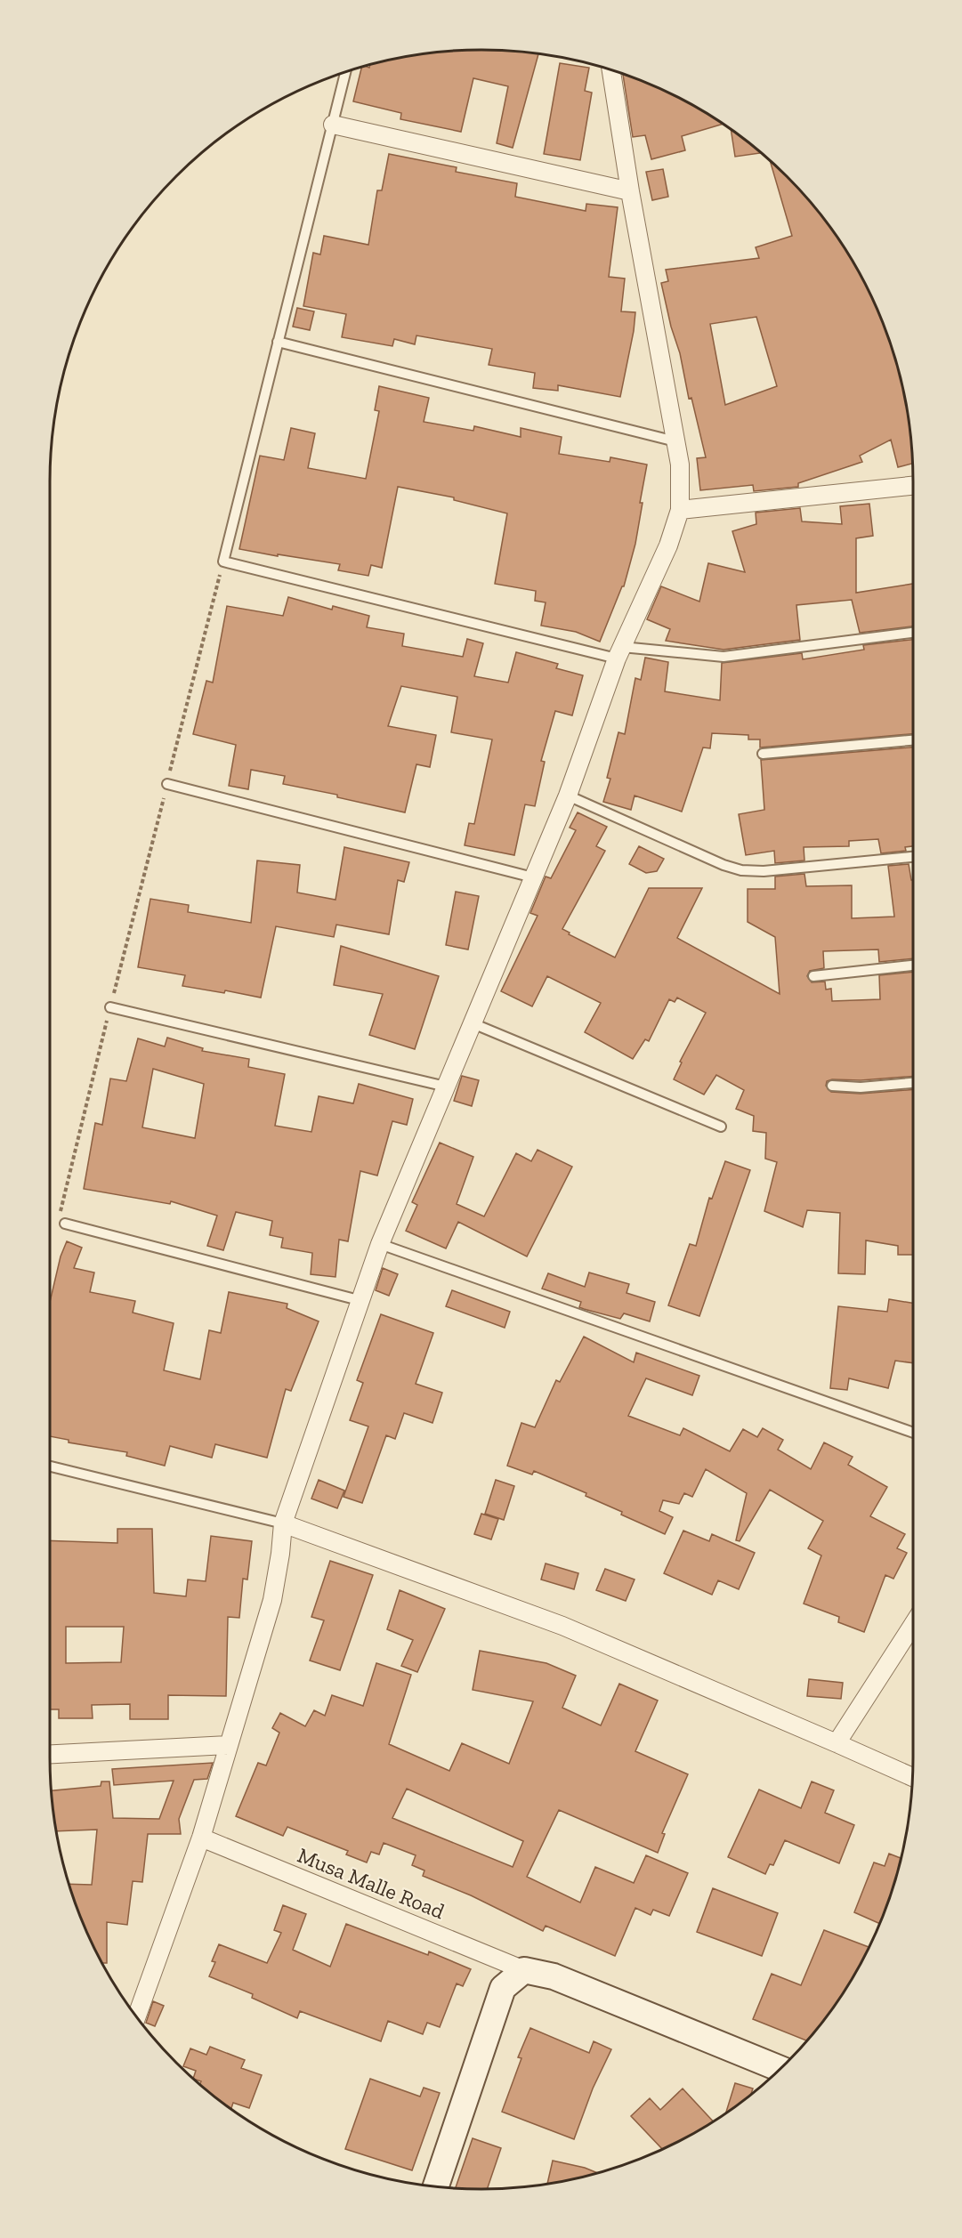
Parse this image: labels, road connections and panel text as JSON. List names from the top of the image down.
{
  "streets": {
    "street": ["Musa Malle Road"]
  }
}
